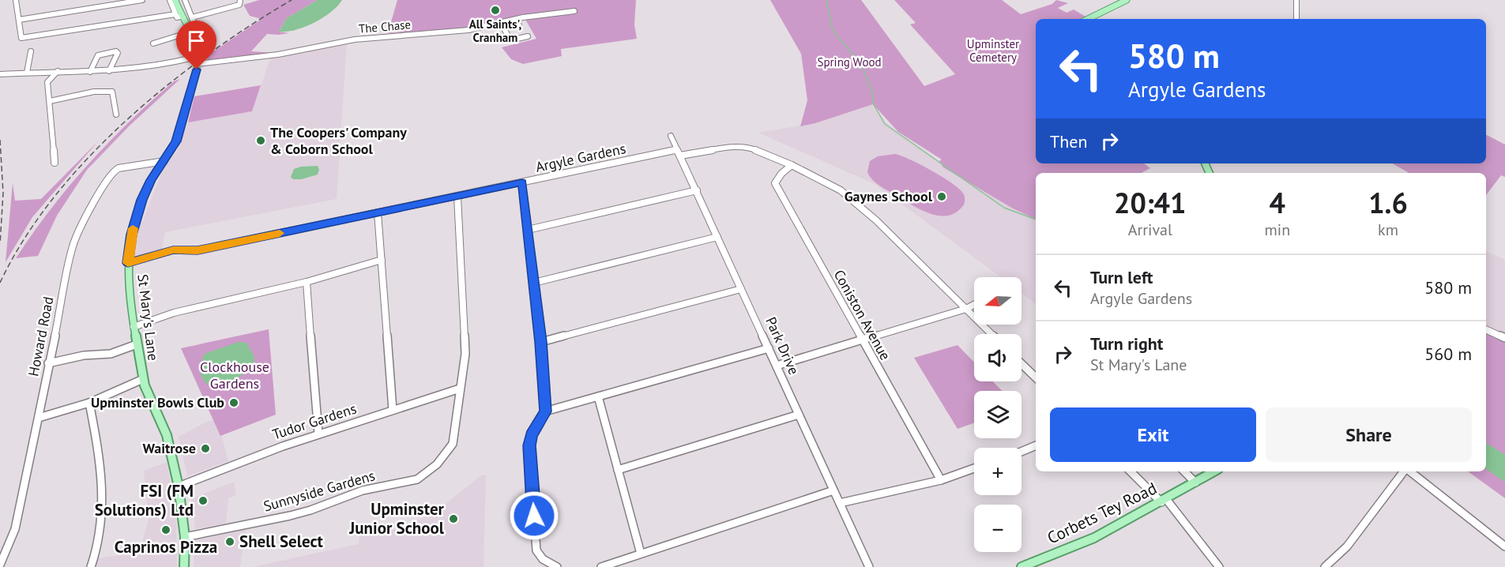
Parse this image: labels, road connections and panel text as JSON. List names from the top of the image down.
{
  "streets": {
    "main road": ["St Mary's Lane", "Corbets Tey Road"],
    "street": [
      "The Chase",
      "Argyle Gardens",
      "Coniston Avenue",
      "Howard Road",
      "Park Drive",
      "Tudor Gardens",
      "Sunnyside Gardens"
    ]
  },
  "crossings": [
    ["The Chase", "St Mary's Lane"],
    ["Argyle Gardens", "Coniston Avenue"],
    ["Argyle Gardens", "St Mary's Lane"],
    ["Argyle Gardens", "Park Drive"],
    ["Argyle Gardens", "Sunnyside Gardens"],
    ["St Mary's Lane", "Howard Road"],
    ["St Mary's Lane", "Tudor Gardens"],
    ["St Mary's Lane", "Sunnyside Gardens"],
    ["Tudor Gardens", "Sunnyside Gardens"]
  ],
  "parks": ["Upminster Cemetery", "Spring Wood", "Clockhouse Gardens"],
  "places": [
    "All Saints', Cranham",
    "The Coopers' Company & Coborn School",
    "Gaynes School",
    "Upminster Bowls Club",
    "Waitrose",
    "FSI (FM Solutions) Ltd",
    "Upminster Junior School",
    "Caprinos Pizza",
    "Shell Select"
  ],
  "north": "left",
  "page": {
    "turn": ["580 m", "Argyle Gardens"],
    "then": "Then",
    "eta": [
      "20:41",
      "Arrival",
      "4",
      "min",
      "1.6",
      "km"
    ],
    "list": [
      {
        "name": "Turn left",
        "note": "Argyle Gardens",
        "value": "580 m"
      },
      {
        "name": "Turn right",
        "note": "St Mary's Lane",
        "value": "560 m"
      }
    ],
    "map_buttons": ["+", "−"],
    "buttons": ["Exit", "Share"]
  }
}
